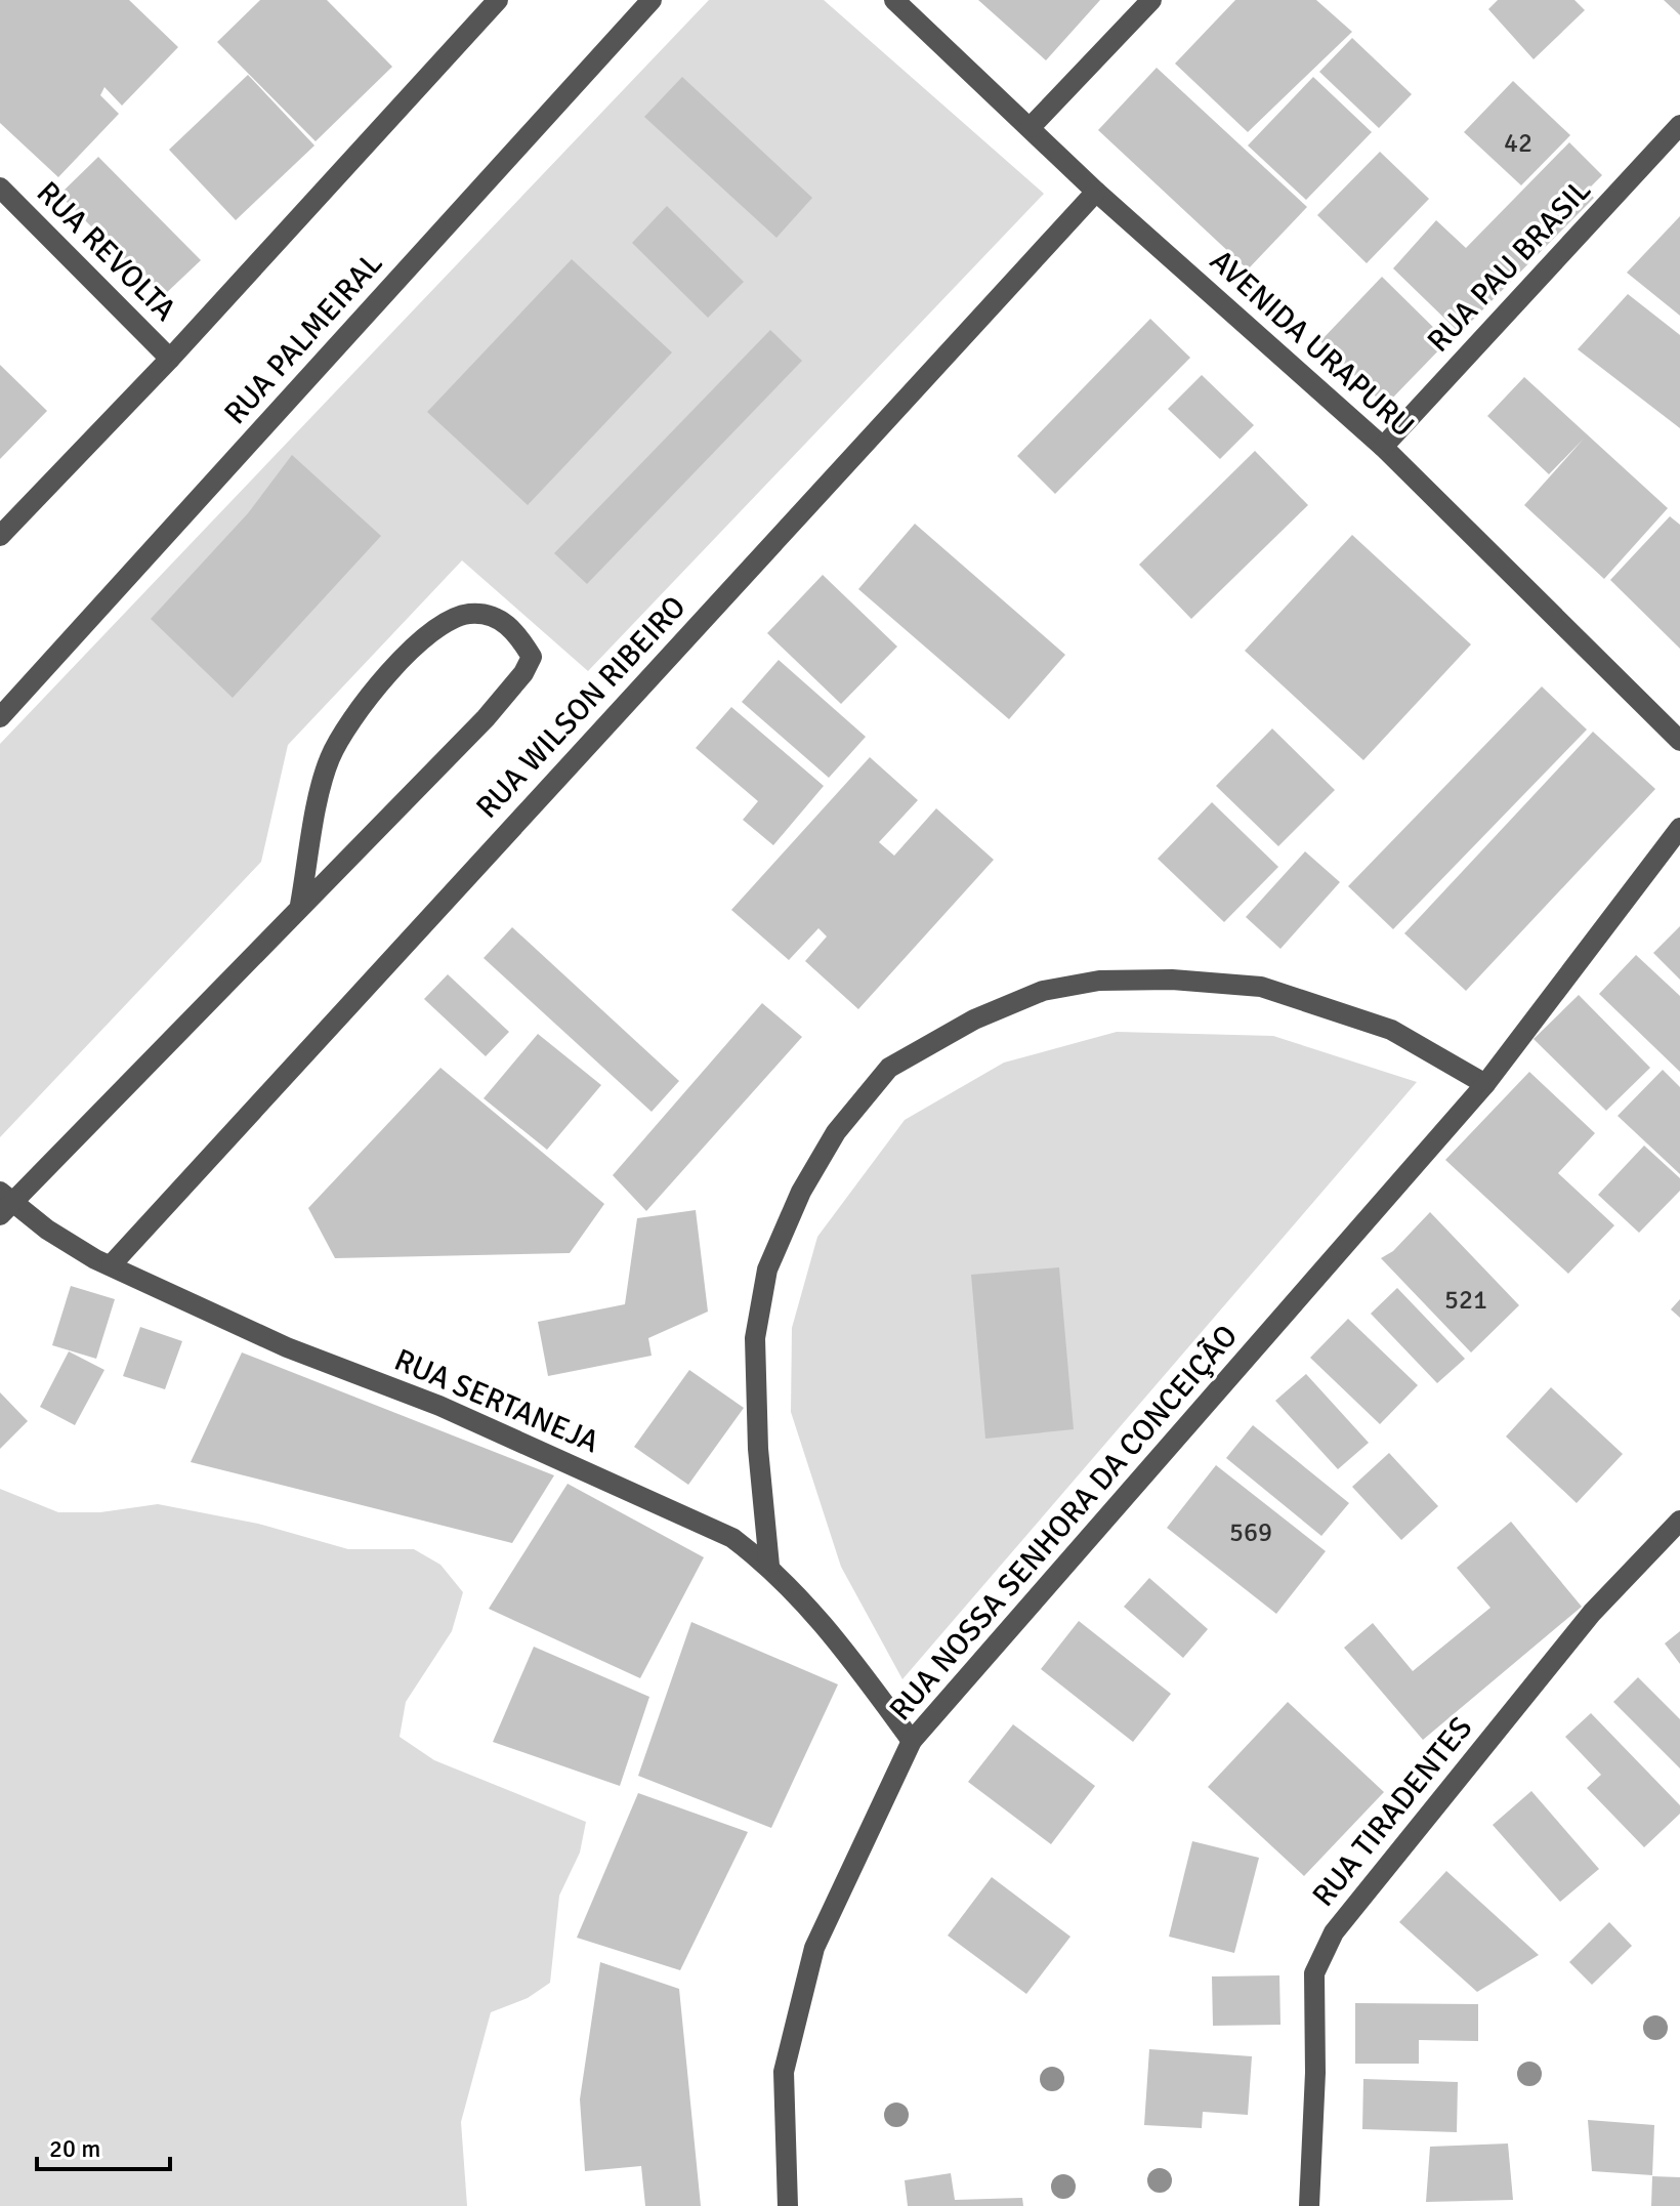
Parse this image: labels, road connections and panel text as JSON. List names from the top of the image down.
{
  "streets": {
    "street": [
      "RUA REVOLTA",
      "RUA PAU BRASIL",
      "RUA PALMEIRAL",
      "AVENIDA URAPURU",
      "RUA WILSON RIBEIRO",
      "RUA SERTANEJA",
      "RUA NOSSA SENHORA DA CONCEIÇÃO",
      "RUA TIRADENTES"
    ]
  },
  "crossings": [
    ["RUA PAU BRASIL", "AVENIDA URAPURU"],
    ["AVENIDA URAPURU", "RUA WILSON RIBEIRO"],
    ["RUA WILSON RIBEIRO", "RUA SERTANEJA"],
    ["RUA SERTANEJA", "RUA NOSSA SENHORA DA CONCEIÇÃO"]
  ],
  "house_numbers": ["42", "521", "569"],
  "scale_bar": "20 m"
}
